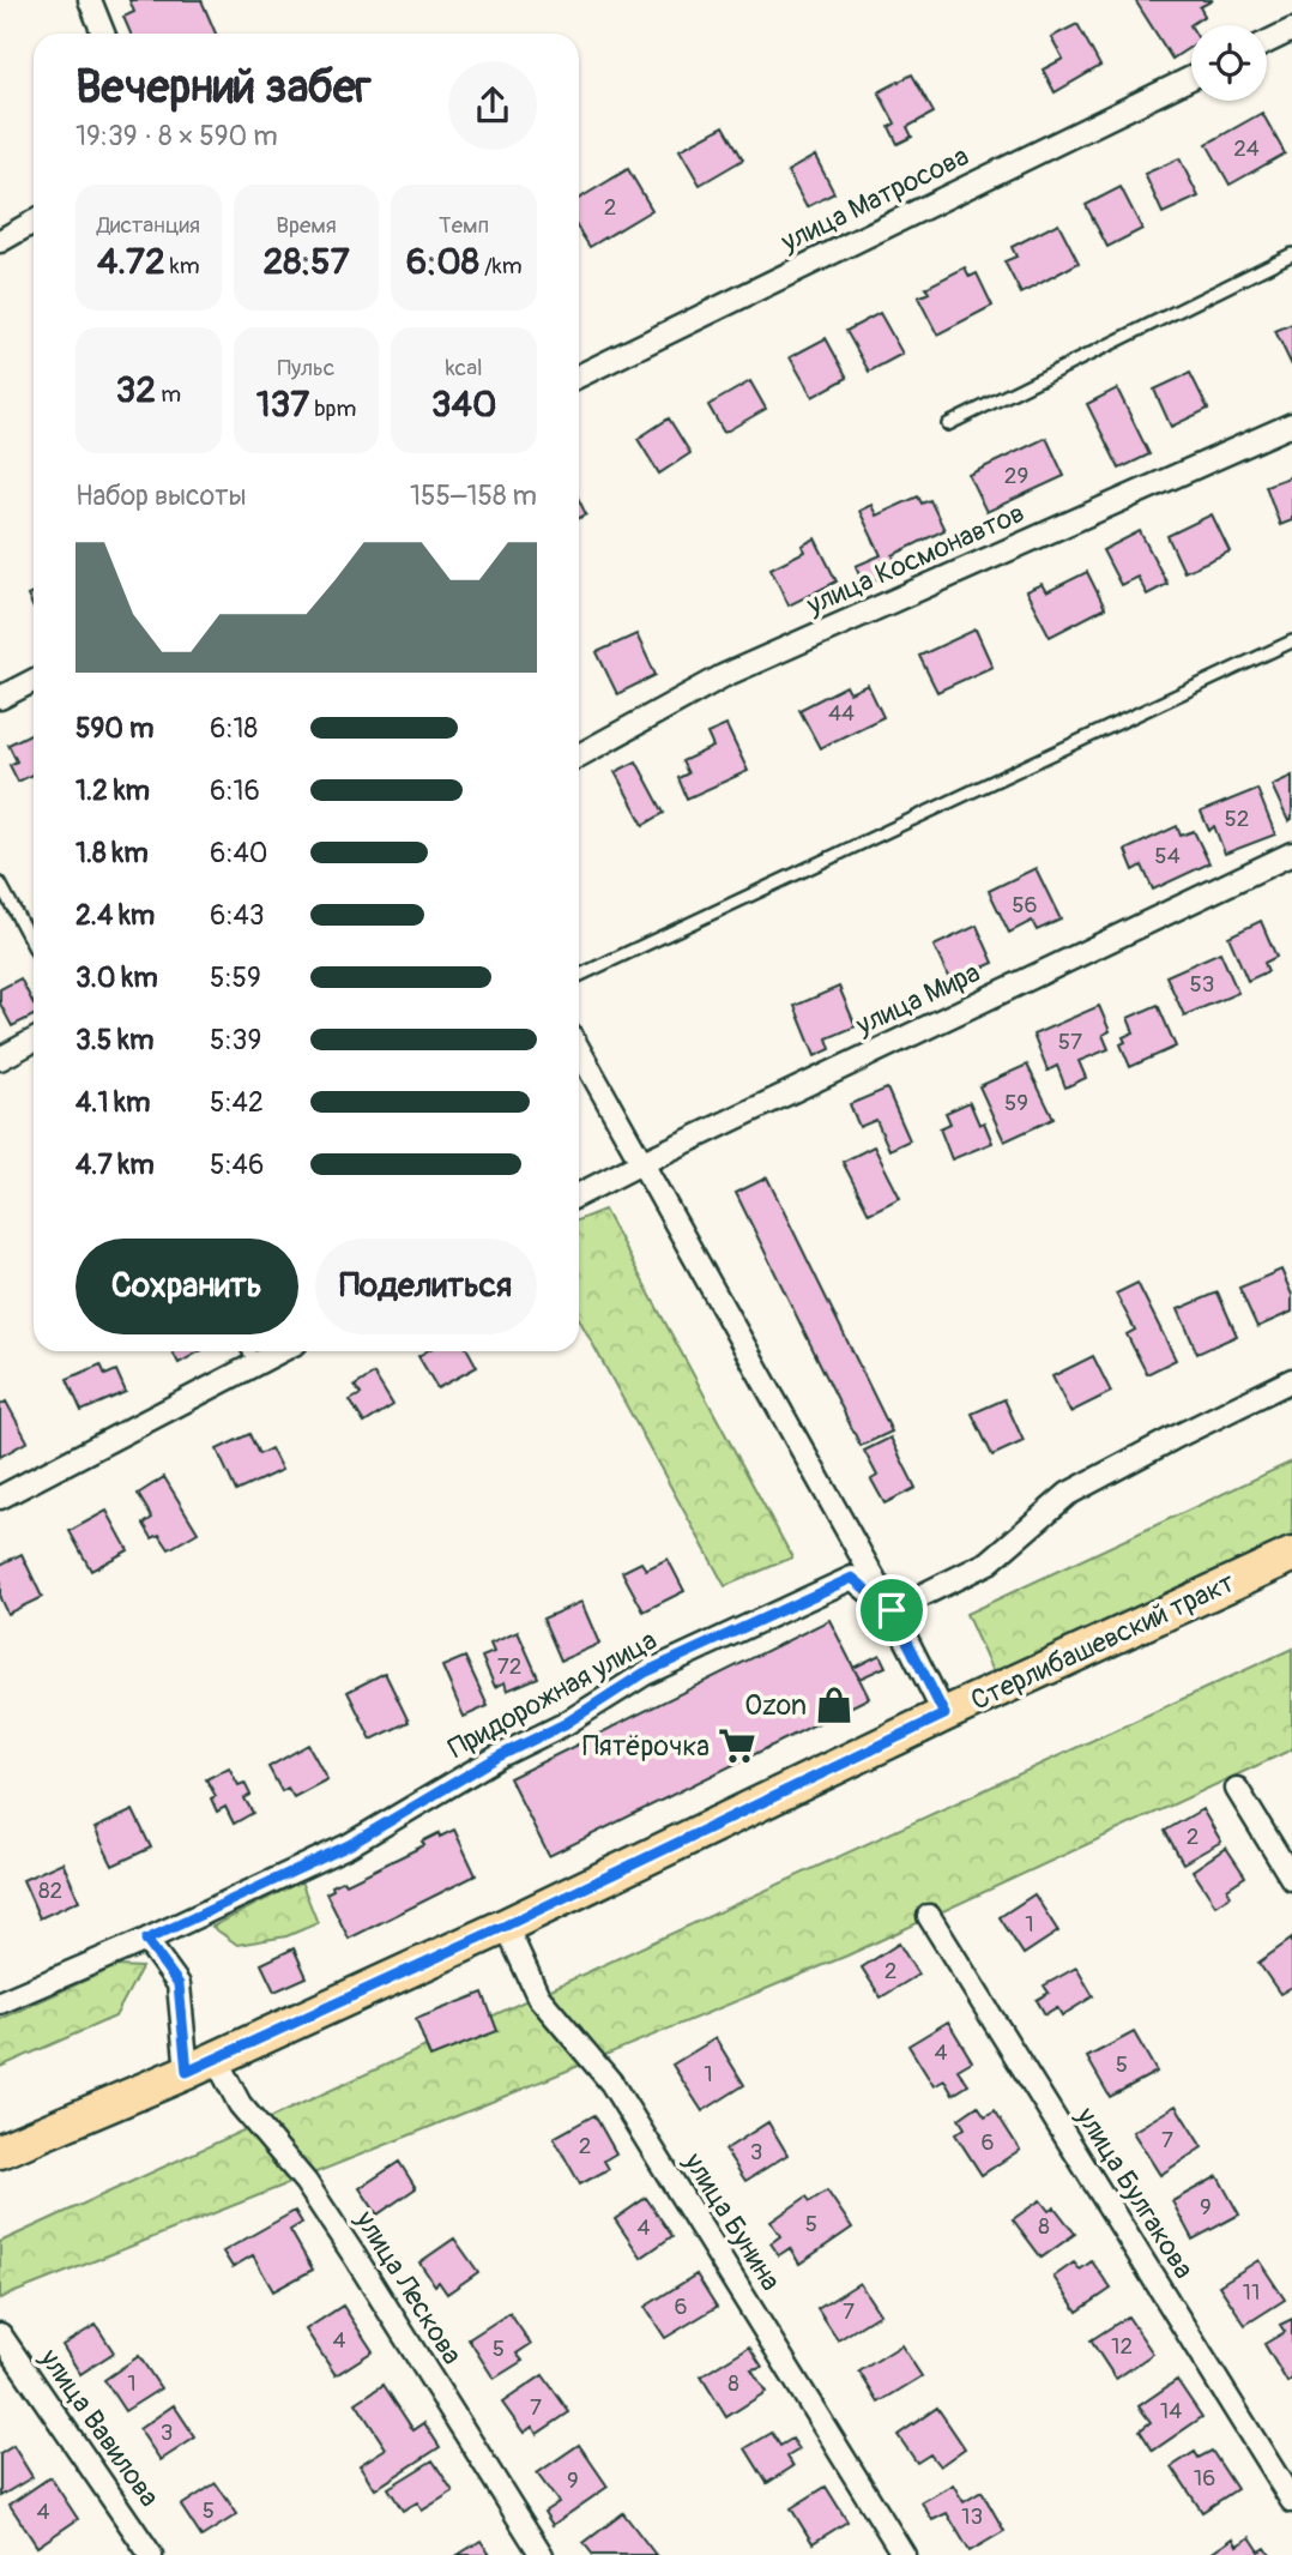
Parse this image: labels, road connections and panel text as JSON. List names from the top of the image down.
{
  "streets": {
    "main road": ["Стерлибашевский тракт"],
    "street": [
      "улица Матросова",
      "улица Космонавтов",
      "улица Мира",
      "Придорожная улица",
      "улица Булгакова",
      "улица Бунина",
      "улица Лескова",
      "улица Вавилова"
    ]
  },
  "crossings": [
    ["Стерлибашевский тракт", "улица Бунина"],
    ["Стерлибашевский тракт", "улица Лескова"]
  ],
  "places": {
    "shop": ["Ozon"],
    "supermarket": ["Пятёрочка"]
  },
  "house_numbers": [
    "24",
    "2",
    "29",
    "44",
    "52",
    "54",
    "56",
    "53",
    "57",
    "59",
    "72",
    "2",
    "82",
    "1",
    "2",
    "4",
    "5",
    "1",
    "7",
    "6",
    "2",
    "3",
    "9",
    "5",
    "8",
    "4",
    "11",
    "6",
    "7",
    "4",
    "12",
    "5",
    "1",
    "8",
    "7",
    "14",
    "3",
    "16",
    "9",
    "5",
    "4",
    "13"
  ],
  "page": {
    "heading": ["Вечерний забег", "19:39 · 8 × 590 m"],
    "stats": [
      ["Дистанция", "4.72 km"],
      ["Время", "28:57"],
      ["Темп", "6:08 /km"],
      ["32 m"],
      ["Пульс", "137 bpm"],
      ["kcal", "340"]
    ],
    "chart": ["Набор высоты", "155–158 m"],
    "list": [
      {
        "name": "590 m",
        "note": "6:18"
      },
      {
        "name": "1.2 km",
        "note": "6:16"
      },
      {
        "name": "1.8 km",
        "note": "6:40"
      },
      {
        "name": "2.4 km",
        "note": "6:43"
      },
      {
        "name": "3.0 km",
        "note": "5:59"
      },
      {
        "name": "3.5 km",
        "note": "5:39"
      },
      {
        "name": "4.1 km",
        "note": "5:42"
      },
      {
        "name": "4.7 km",
        "note": "5:46"
      }
    ],
    "buttons": ["Сохранить", "Поделиться"]
  }
}
